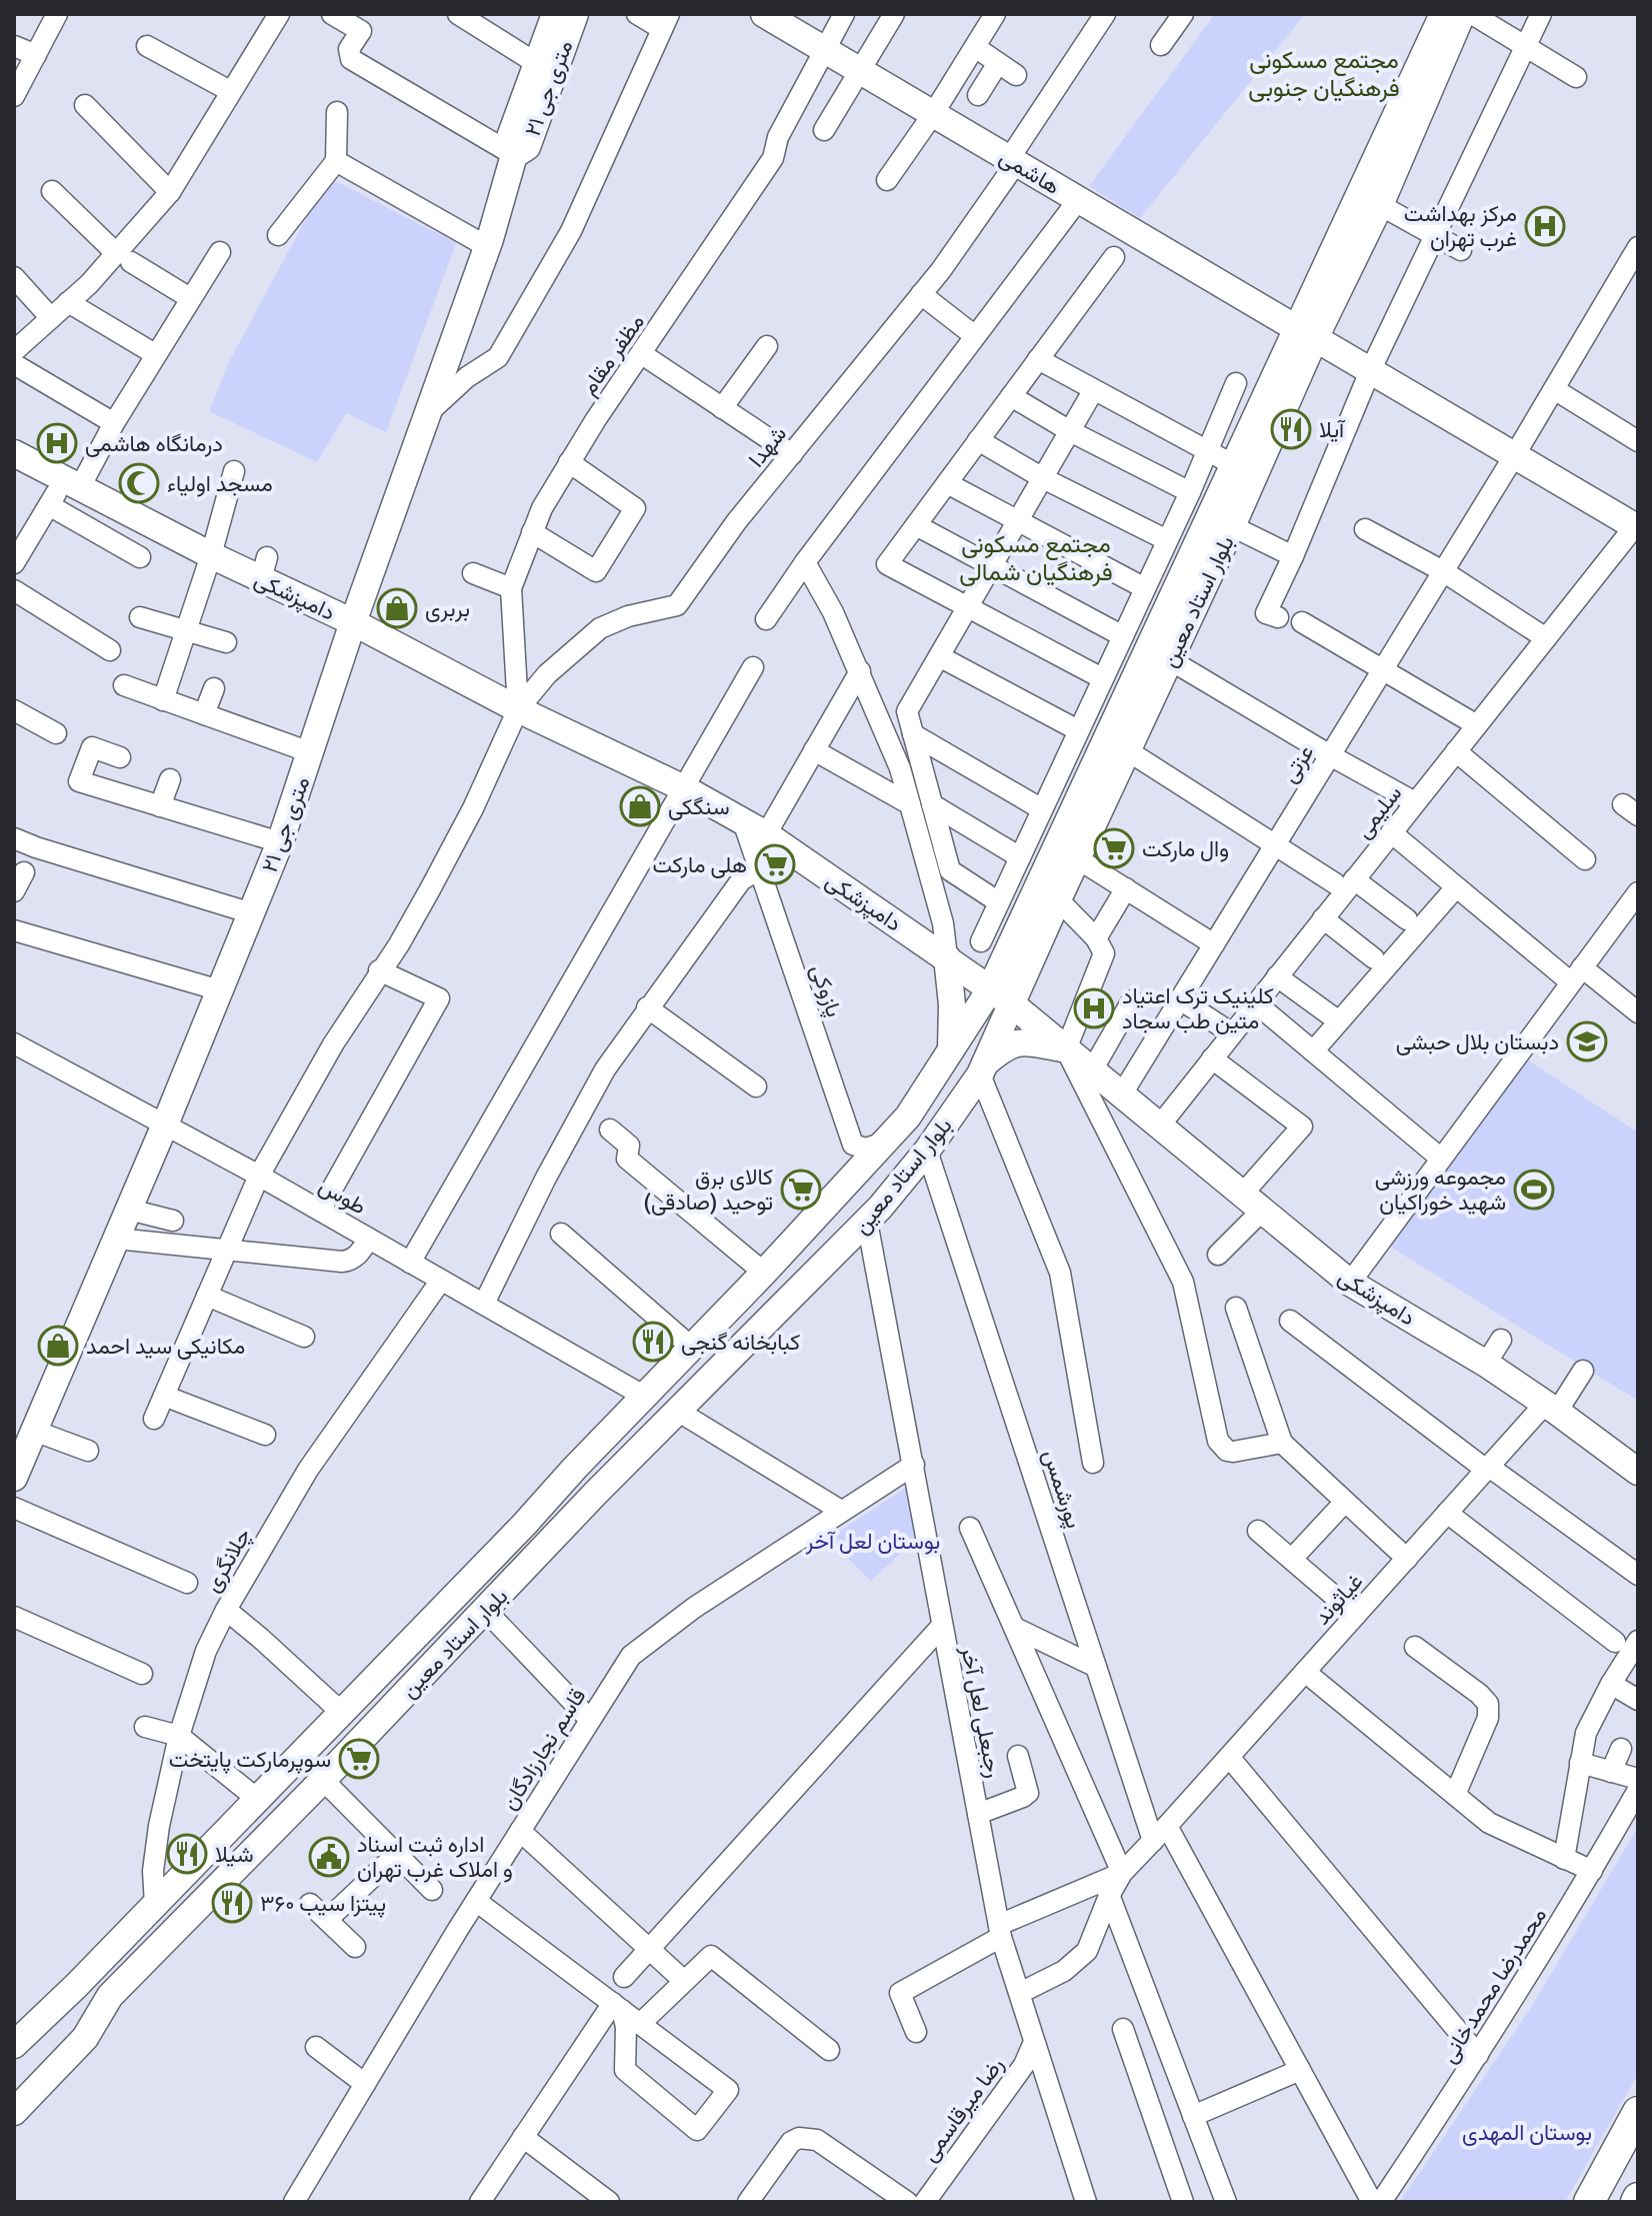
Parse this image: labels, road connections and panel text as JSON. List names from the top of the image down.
{
  "streets": {
    "main road": [
      "۲۱ متری جی",
      "هاشمی",
      "دامپزشکی",
      "بلوار استاد معین"
    ],
    "street": [
      "مظفر مقام",
      "شهدا",
      "عزتی",
      "سلیمی",
      "پازوکی",
      "طوس",
      "پورشمس",
      "چلانگری",
      "غیاثوند",
      "رجبعلی لعل آخر",
      "قاسم نجارزادگان",
      "محمدرضا محمدخانی",
      "رضا میرقاسمی"
    ]
  },
  "crossings": [
    ["۲۱ متری جی", "دامپزشکی"],
    ["۲۱ متری جی", "طوس"],
    ["هاشمی", "مظفر مقام"],
    ["هاشمی", "شهدا"],
    ["هاشمی", "بلوار استاد معین"],
    ["هاشمی", "عزتی"],
    ["هاشمی", "سلیمی"],
    ["مظفر مقام", "شهدا"],
    ["مظفر مقام", "دامپزشکی"],
    ["شهدا", "دامپزشکی"],
    ["دامپزشکی", "بلوار استاد معین"],
    ["دامپزشکی", "عزتی"],
    ["دامپزشکی", "سلیمی"],
    ["دامپزشکی", "پازوکی"],
    ["دامپزشکی", "غیاثوند"],
    ["بلوار استاد معین", "پازوکی"],
    ["بلوار استاد معین", "طوس"],
    ["بلوار استاد معین", "پورشمس"],
    ["بلوار استاد معین", "چلانگری"],
    ["بلوار استاد معین", "رجبعلی لعل آخر"],
    ["طوس", "چلانگری"],
    ["پورشمس", "غیاثوند"],
    ["رجبعلی لعل آخر", "قاسم نجارزادگان"],
    ["رجبعلی لعل آخر", "رضا میرقاسمی"]
  ],
  "districts": ["مجتمع مسکونی فرهنگیان جنوبی", "مجتمع مسکونی فرهنگیان شمالی"],
  "parks": ["بوستان لعل آخر", "بوستان المهدی"],
  "places": {
    "hospital": ["مرکز بهداشت غرب تهران", "درمانگاه هاشمی", "کلینیک ترک اعتیاد متین طب سجاد"],
    "restaurant": [
      "آیلا",
      "کبابخانه گنجی",
      "شیلا",
      "پیتزا سیب ۳۶۰"
    ],
    "mosque": ["مسجد اولیاء"],
    "shop": ["بربری", "سنگکی", "مکانیکی سید احمد"],
    "supermarket": [
      "وال مارکت",
      "هلی مارکت",
      "کالای برق توحید (صادقی)",
      "سوپرمارکت پایتخت"
    ],
    "school or university": ["دبستان بلال حبشی"],
    "sports": ["مجموعه ورزشی شهید خوراکیان"],
    "public building": ["اداره ثبت اسناد و املاک غرب تهران"]
  }
}
